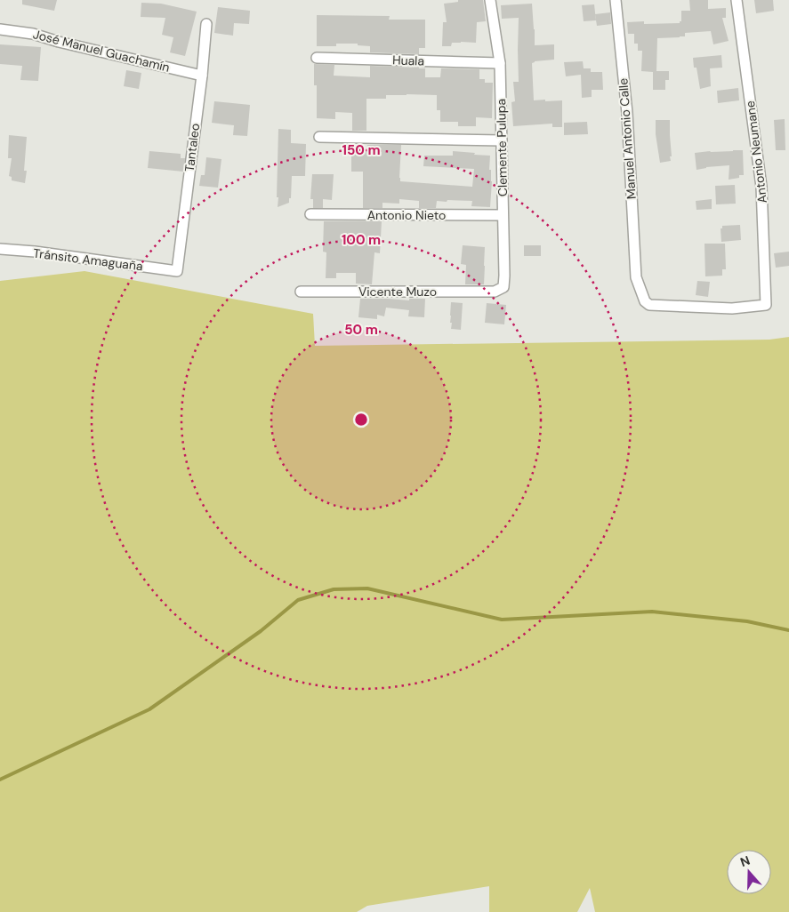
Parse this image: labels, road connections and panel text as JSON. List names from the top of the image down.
{
  "streets": {
    "street": [
      "José Manuel Guachamín",
      "Huala",
      "Manuel Antonio Calle",
      "Tantaleo",
      "Clemente Pulupa",
      "Antonio Neumane",
      "Antonio Nieto",
      "Tránsito Amaguaña",
      "Vicente Muzo"
    ]
  },
  "crossings": [
    ["José Manuel Guachamín", "Tantaleo"],
    ["Huala", "Clemente Pulupa"],
    ["Manuel Antonio Calle", "Antonio Neumane"],
    ["Tantaleo", "Tránsito Amaguaña"],
    ["Clemente Pulupa", "Antonio Nieto"],
    ["Clemente Pulupa", "Vicente Muzo"]
  ],
  "north": "top",
  "rings": ["150 m", "100 m", "50 m"]
}
